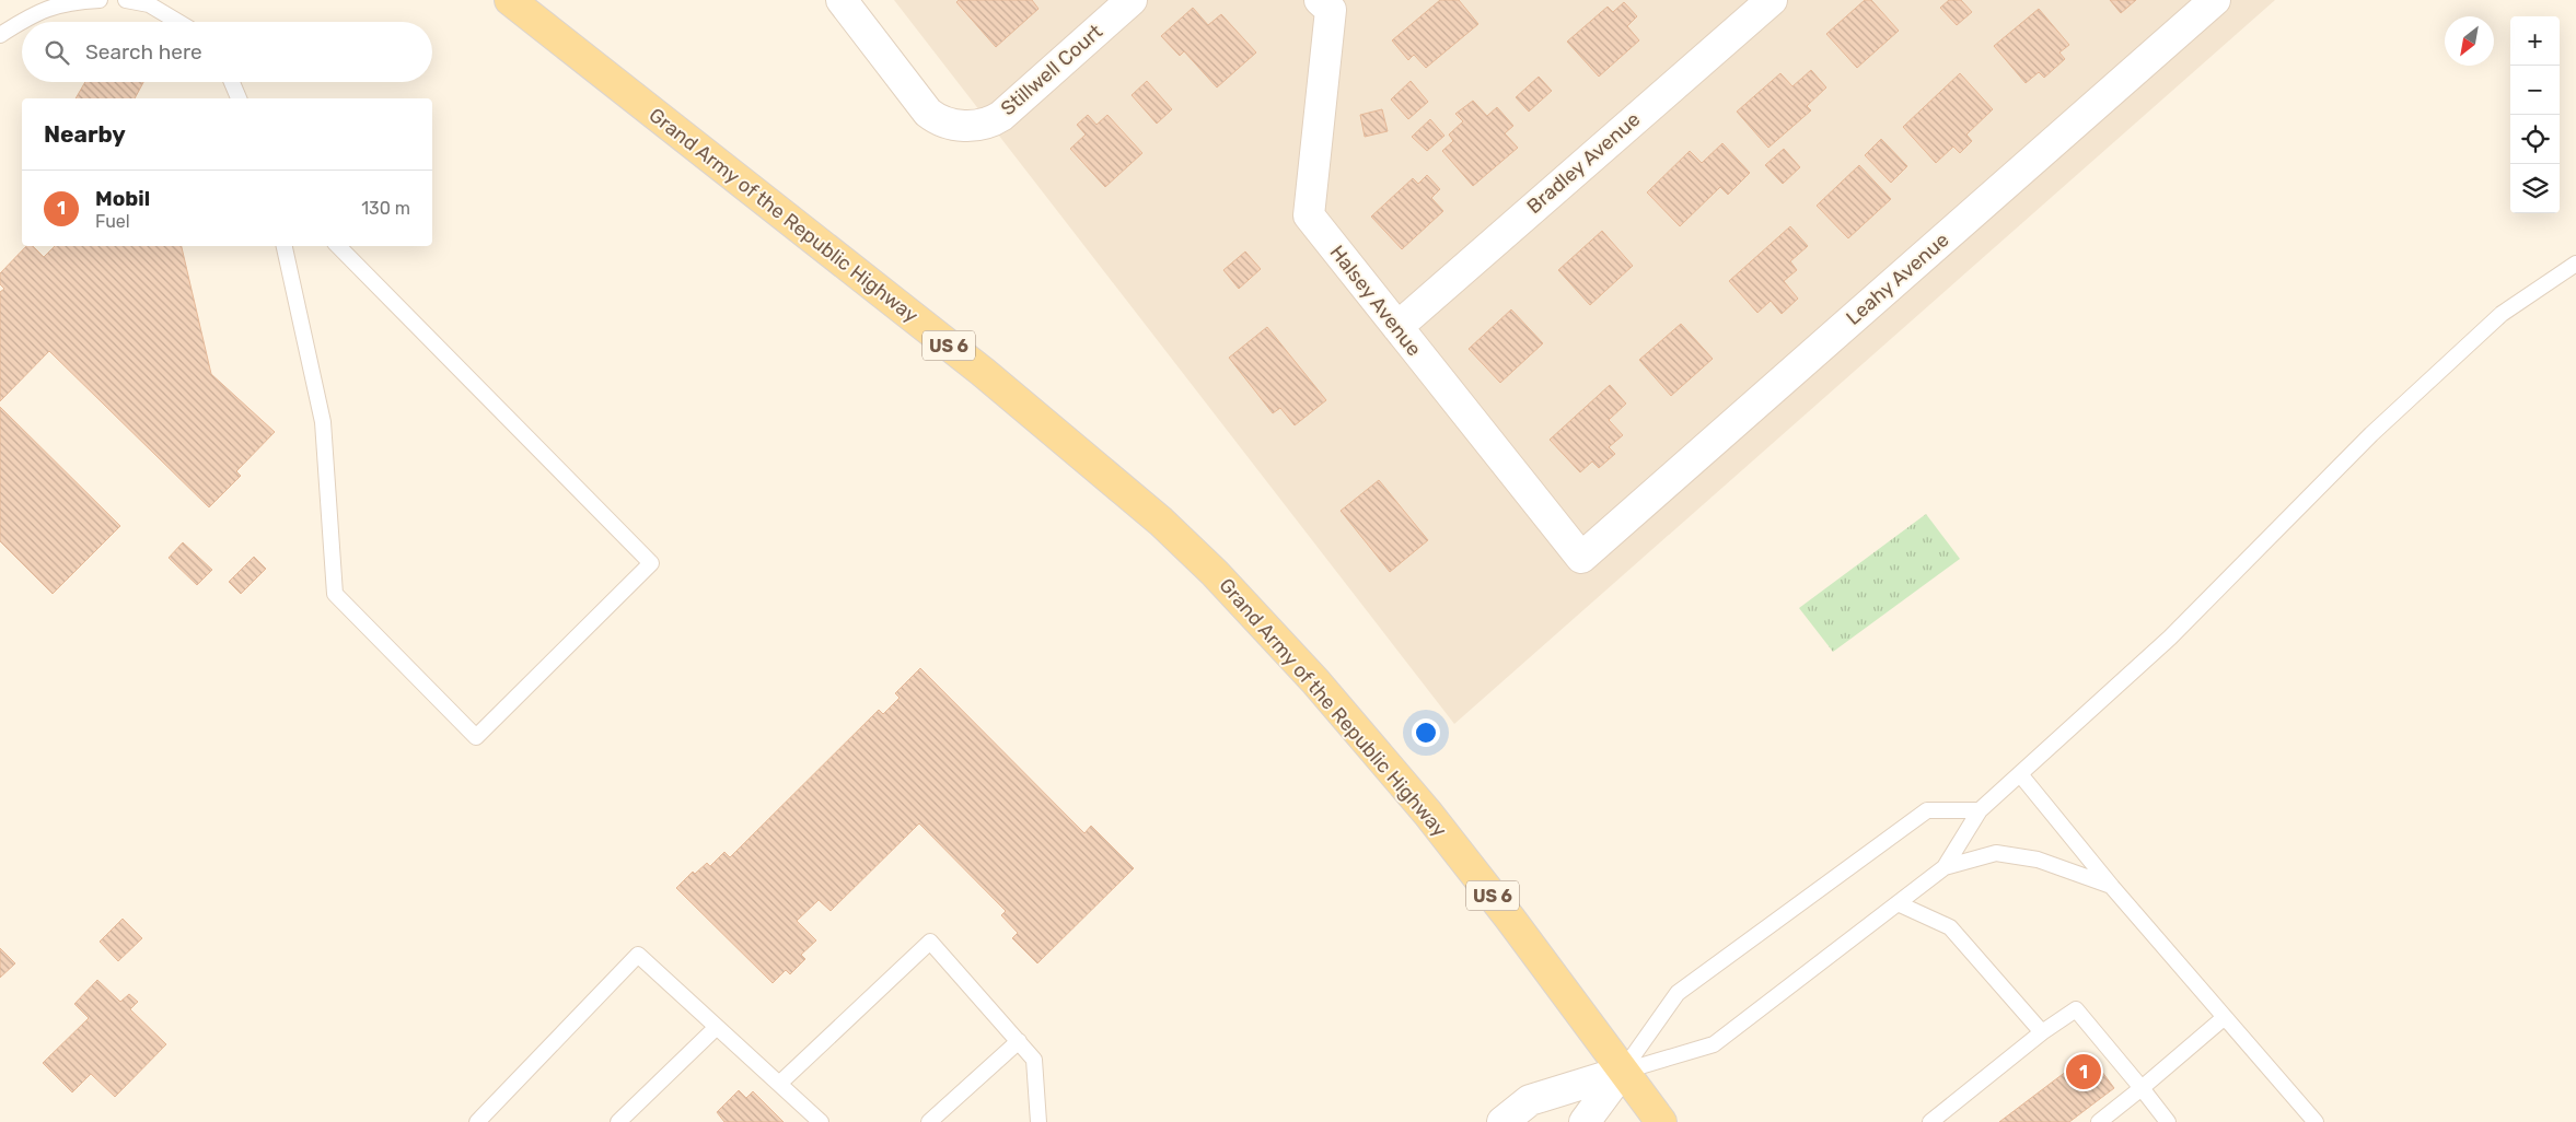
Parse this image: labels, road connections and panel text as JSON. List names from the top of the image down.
{
  "streets": {
    "main road": ["Grand Army of the Republic Highway", "US 6"],
    "street": [
      "Stillwell Court",
      "Bradley Avenue",
      "Leahy Avenue",
      "Halsey Avenue"
    ]
  },
  "crossings": [
    ["Bradley Avenue", "Halsey Avenue"],
    ["Leahy Avenue", "Halsey Avenue"]
  ],
  "north": "bottom left",
  "page": {
    "map_buttons": ["+", "−"],
    "search": "Search here",
    "heading": "Nearby",
    "list": [
      {
        "mark": "1",
        "name": "Mobil",
        "note": "Fuel",
        "value": "130 m"
      }
    ],
    "pins": "1"
  }
}
